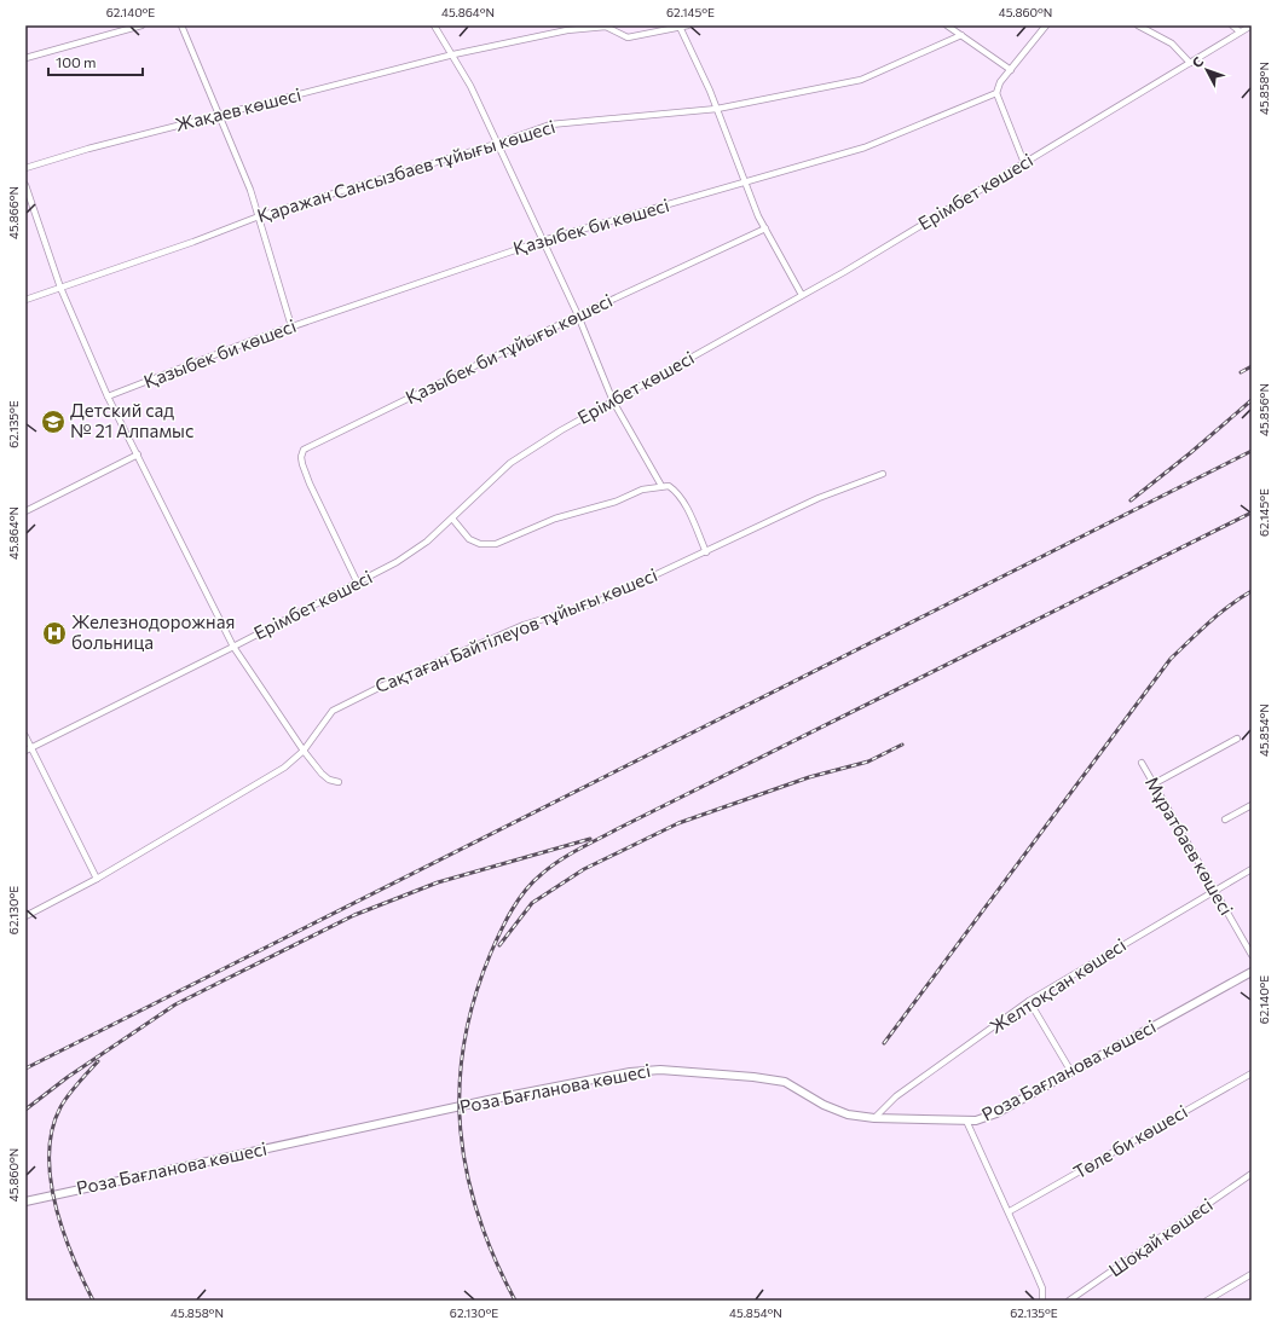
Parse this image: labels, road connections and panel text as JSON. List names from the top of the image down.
{
  "streets": {
    "street": [
      "Жақаев көшесі",
      "Қаражан Сансызбаев тұйығы көшесі",
      "Ерімбет көшесі",
      "Қазыбек би көшесі",
      "Қазыбек би тұйығы көшесі",
      "Сақтаған Байтілеуов тұйығы көшесі",
      "Мұратбаев көшесі",
      "Желтоқсан көшесі",
      "Роза Бағланова көшесі",
      "Төле би көшесі",
      "Шоқай көшесі"
    ]
  },
  "crossings": [
    ["Ерімбет көшесі", "Қазыбек би тұйығы көшесі"],
    ["Мұратбаев көшесі", "Желтоқсан көшесі"],
    ["Желтоқсан көшесі", "Роза Бағланова көшесі"]
  ],
  "places": {
    "school or university": ["Детский сад № 21 Алпамыс"],
    "hospital": ["Железнодорожная больница"]
  },
  "scale_bar": "100 m",
  "north": "top left",
  "coordinates": [
    "62.140°E",
    "45.864°N",
    "62.145°E",
    "45.860°N",
    "45.858°N",
    "45.866°N",
    "45.856°N",
    "62.135°E",
    "45.854°N",
    "62.130°E"
  ]
}
